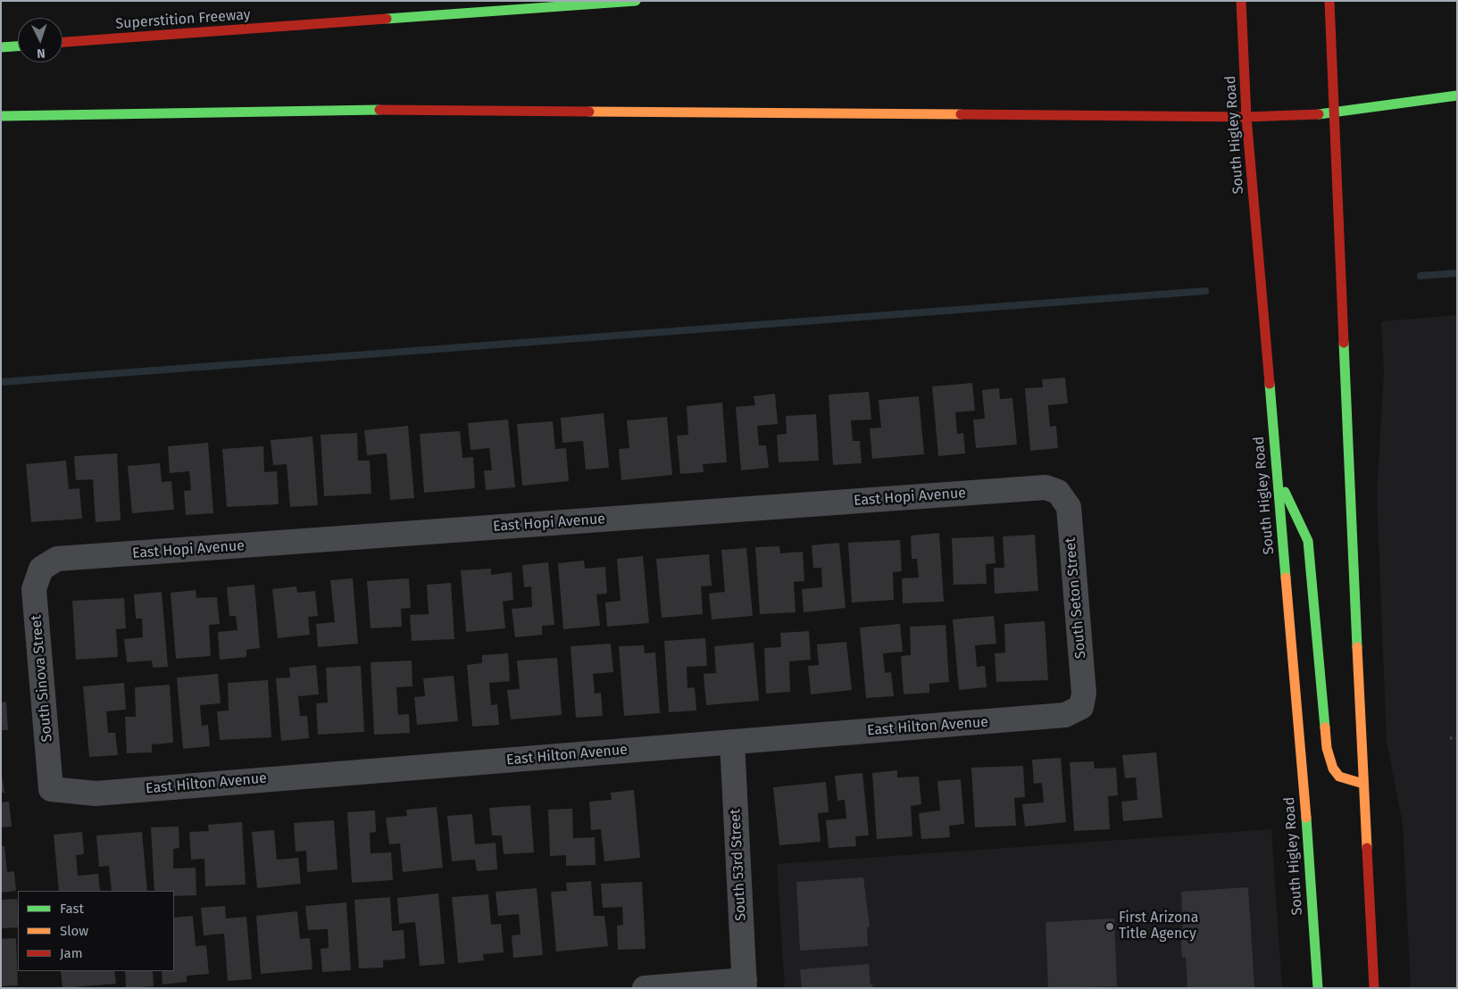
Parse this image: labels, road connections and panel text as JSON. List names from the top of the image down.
{
  "streets": {
    "main road": ["Superstition Freeway", "South Higley Road"],
    "street": [
      "East Hopi Avenue",
      "South Seton Street",
      "South Sinova Street",
      "East Hilton Avenue",
      "South 53rd Street"
    ]
  },
  "crossings": [
    ["East Hopi Avenue", "South Seton Street"],
    ["East Hopi Avenue", "South Sinova Street"],
    ["South Seton Street", "East Hilton Avenue"],
    ["South Sinova Street", "East Hilton Avenue"],
    ["East Hilton Avenue", "South 53rd Street"]
  ],
  "places": ["First Arizona Title Agency"],
  "legend": ["Fast", "Slow", "Jam"],
  "north": "bottom"
}
